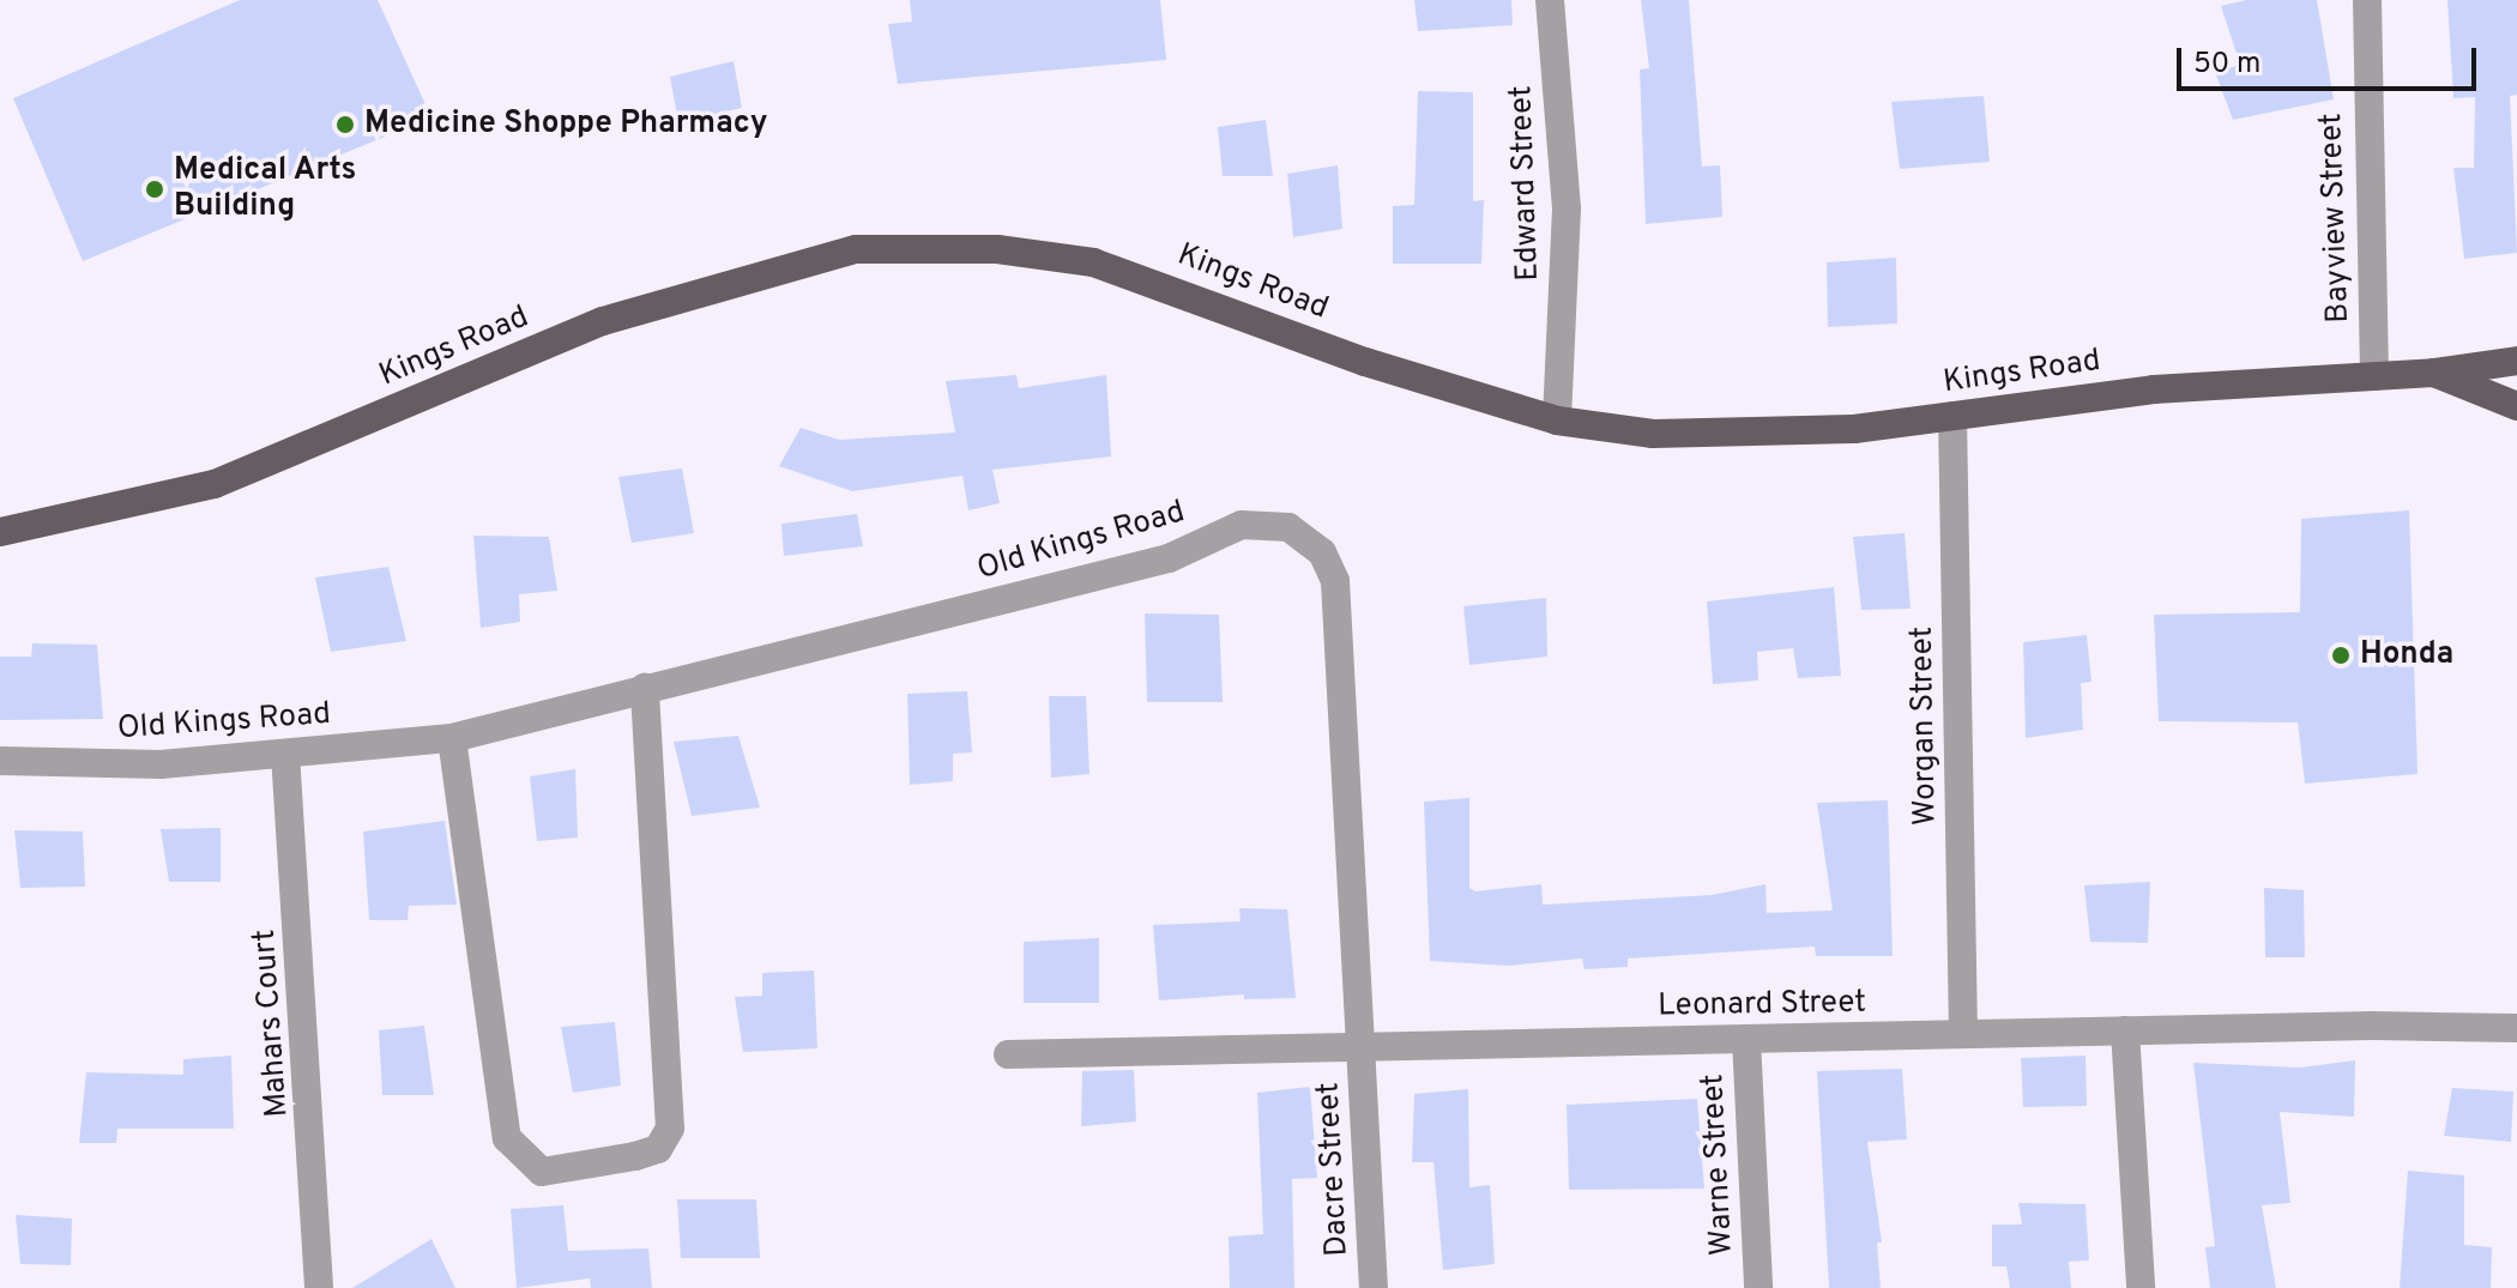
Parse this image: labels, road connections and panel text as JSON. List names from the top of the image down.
{
  "streets": {
    "main road": ["Kings Road"],
    "street": [
      "Edward Street",
      "Bayview Street",
      "Old Kings Road",
      "Worgan Street",
      "Leonard Street",
      "Mahars Court",
      "Warne Street",
      "Dacre Street"
    ]
  },
  "crossings": [
    ["Edward Street", "Kings Road"],
    ["Bayview Street", "Kings Road"],
    ["Kings Road", "Worgan Street"],
    ["Old Kings Road", "Leonard Street"],
    ["Old Kings Road", "Mahars Court"],
    ["Old Kings Road", "Dacre Street"],
    ["Worgan Street", "Leonard Street"],
    ["Leonard Street", "Warne Street"],
    ["Leonard Street", "Dacre Street"]
  ],
  "places": ["Medicine Shoppe Pharmacy", "Medical Arts Building", "Honda"],
  "scale_bar": "50 m"
}
